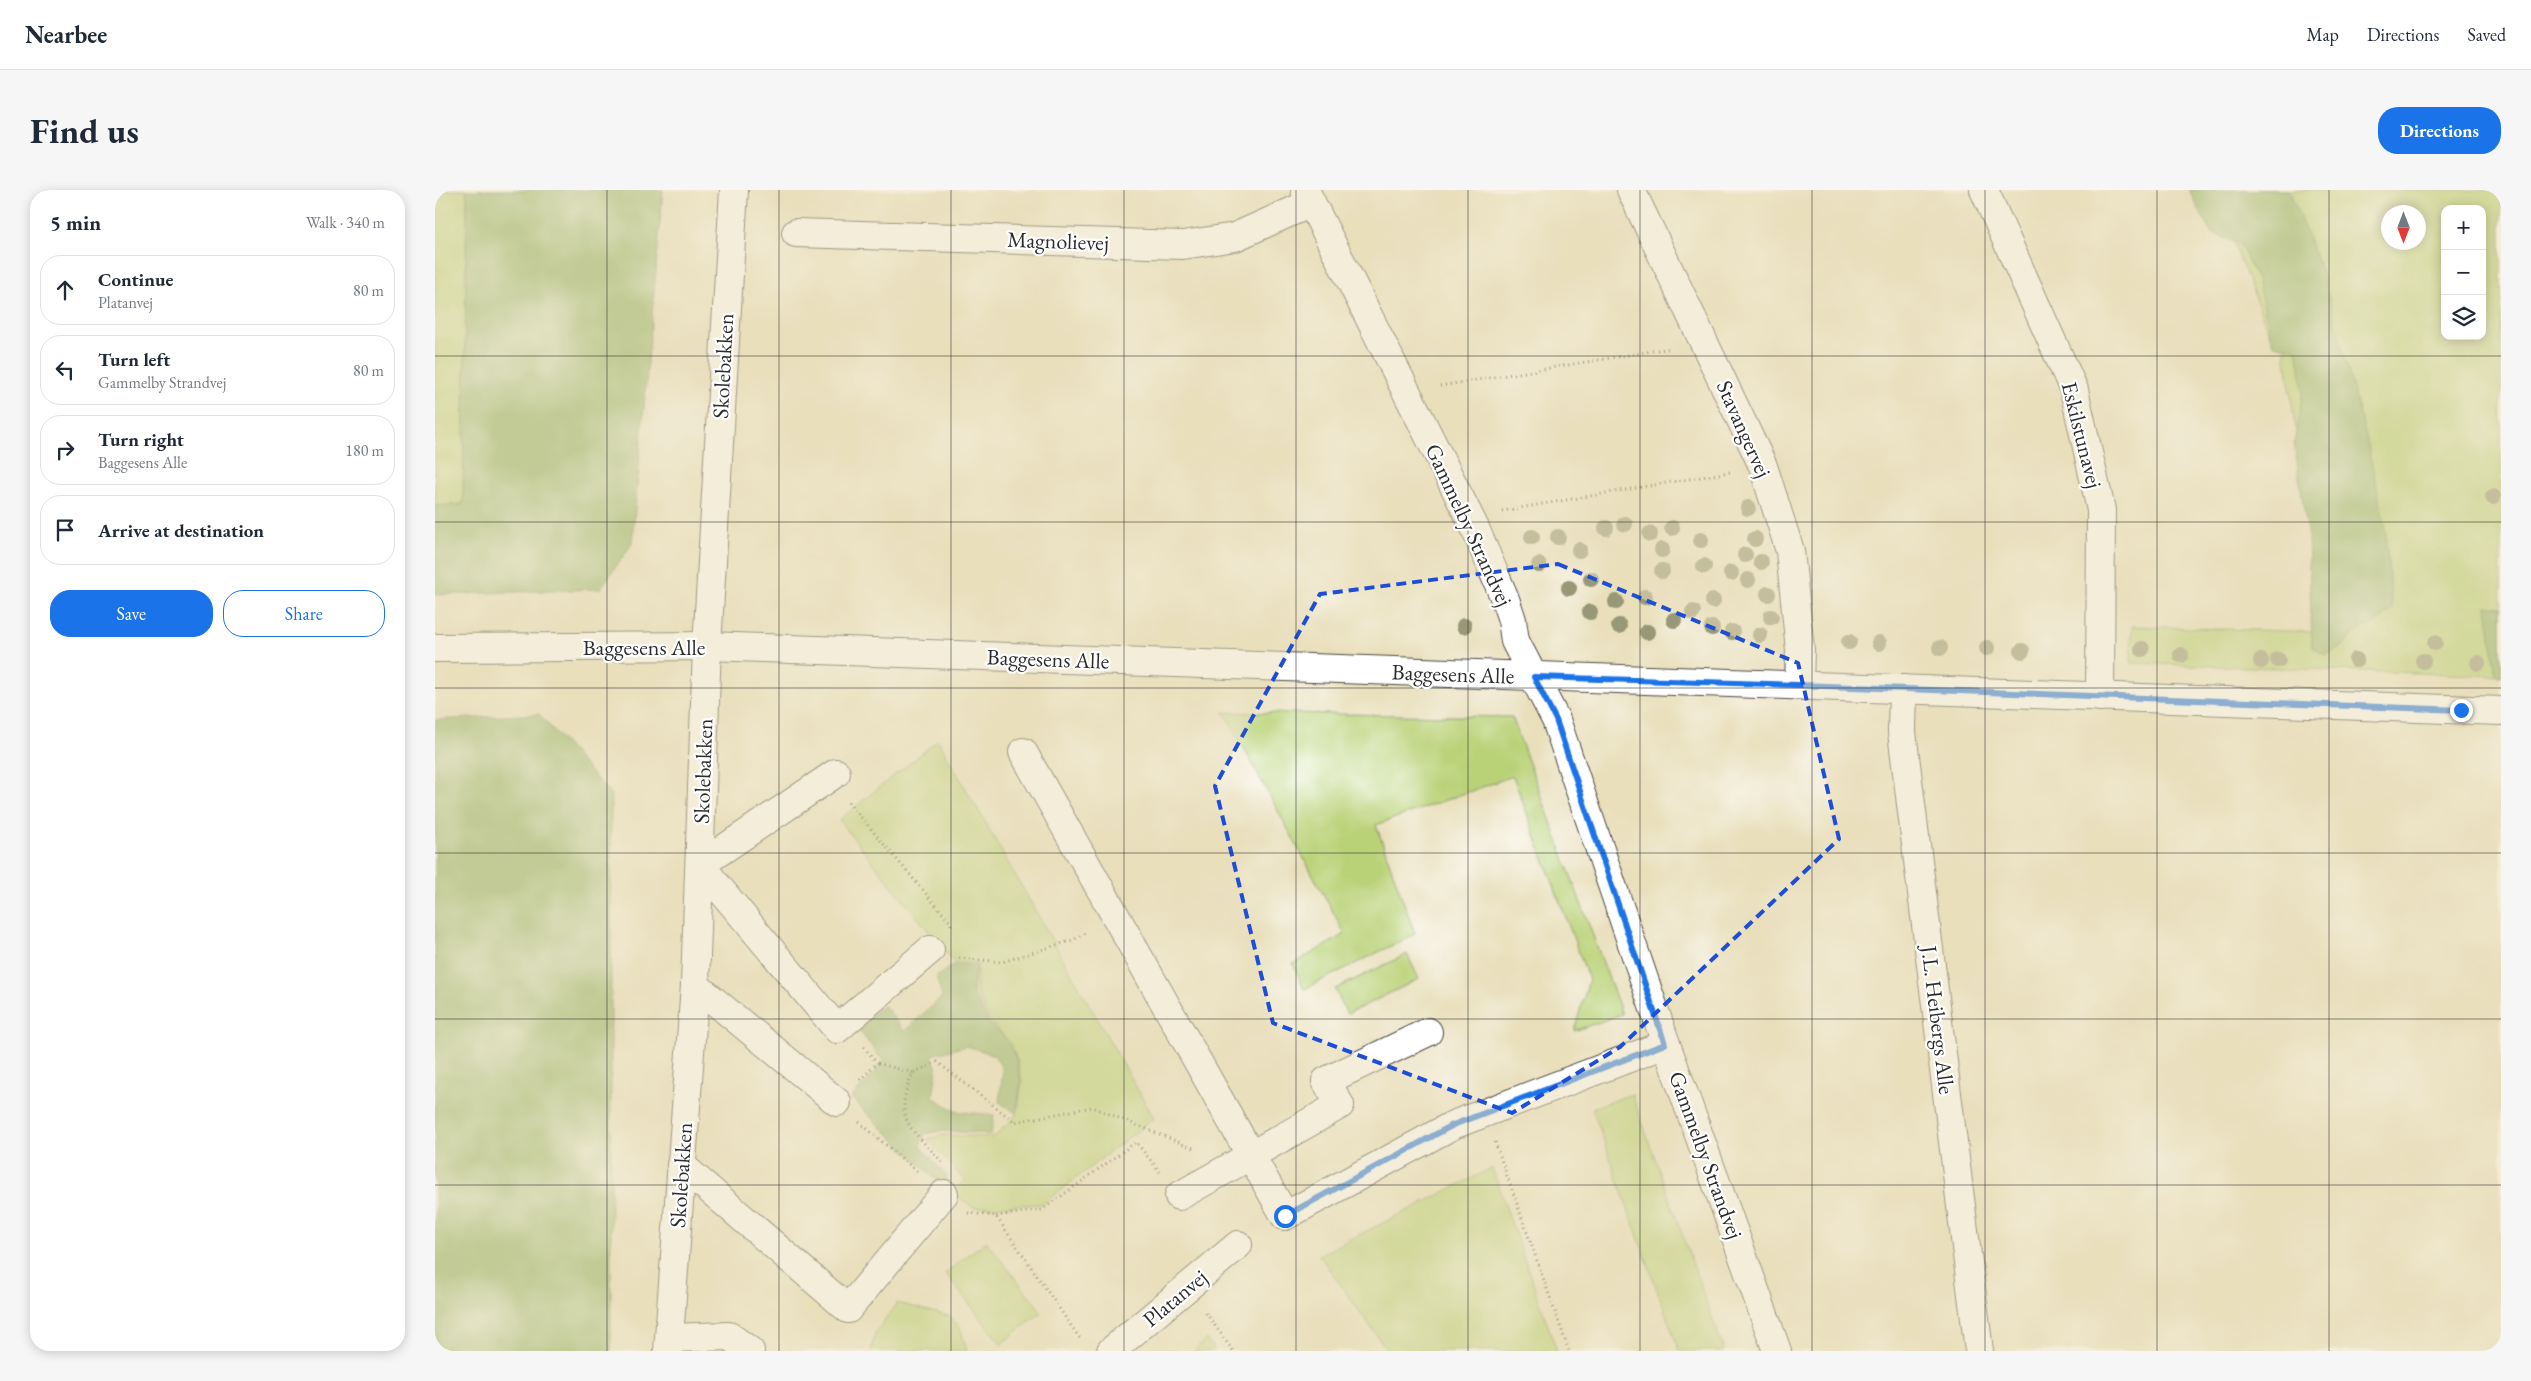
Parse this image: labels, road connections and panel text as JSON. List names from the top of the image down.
{
  "streets": {
    "street": [
      "Magnolievej",
      "Skolebakken",
      "Stavangervej",
      "Eskilstunavej",
      "Gammelby Strandvej",
      "Baggesens Alle",
      "J.L. Heibergs Alle",
      "Platanvej"
    ]
  },
  "crossings": [
    ["Magnolievej", "Gammelby Strandvej"],
    ["Skolebakken", "Baggesens Alle"],
    ["Stavangervej", "Baggesens Alle"],
    ["Eskilstunavej", "Baggesens Alle"],
    ["Gammelby Strandvej", "Baggesens Alle"],
    ["Baggesens Alle", "J.L. Heibergs Alle"]
  ],
  "north": "bottom",
  "page": {
    "header": "Nearbee",
    "nav": ["Map", "Directions", "Saved"],
    "buttons": [
      "Directions",
      ["Save", "Share"]
    ],
    "title": "Find us",
    "heading": ["5 min", "Walk · 340 m"],
    "map_buttons": ["+", "−"],
    "list": [
      ["Continue", "Platanvej", "80 m"],
      ["Turn left", "Gammelby Strandvej", "80 m"],
      ["Turn right", "Baggesens Alle", "180 m"],
      "Arrive at destination"
    ]
  }
}
